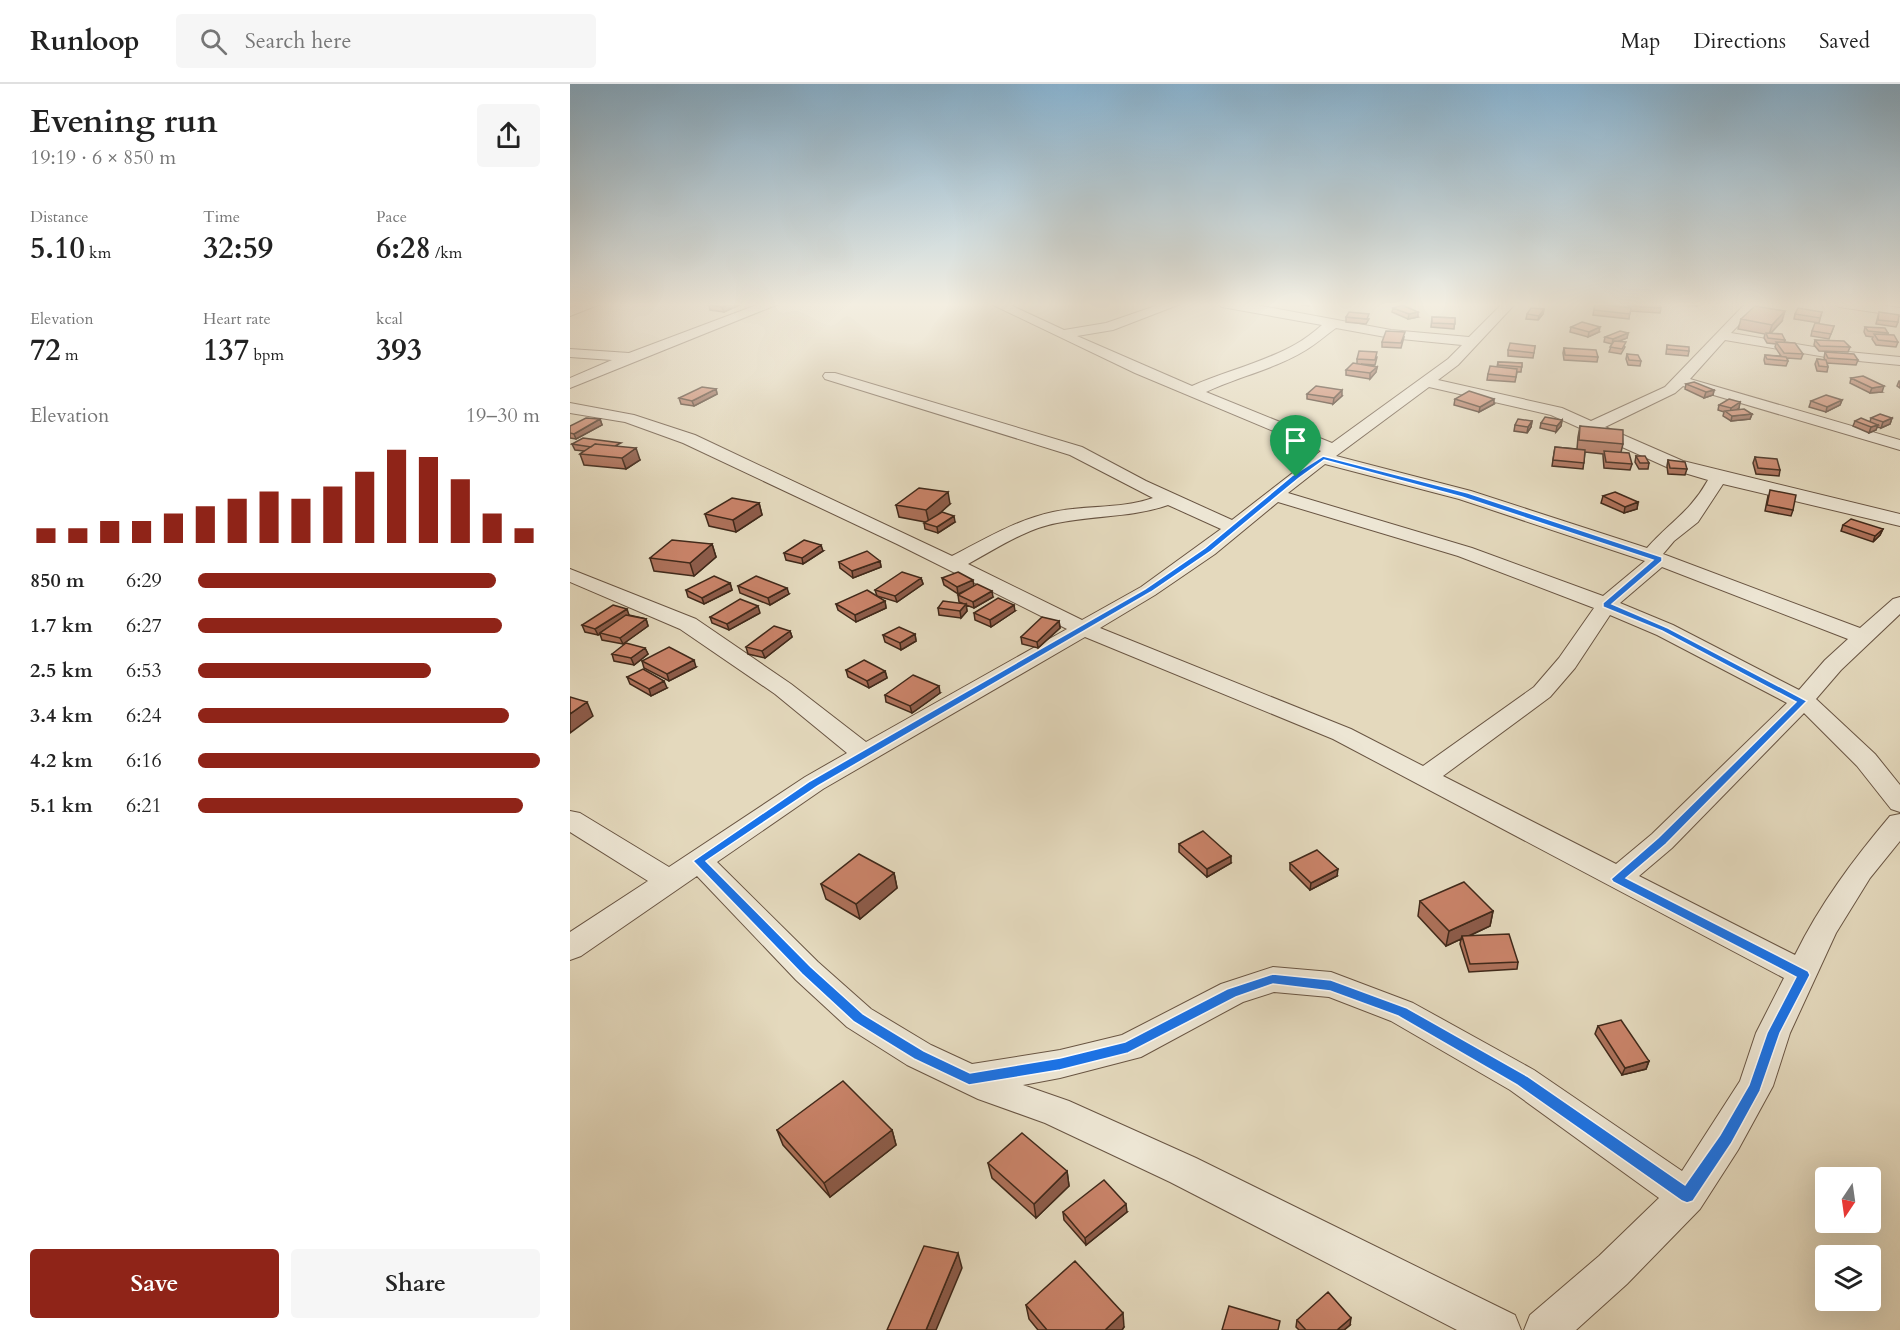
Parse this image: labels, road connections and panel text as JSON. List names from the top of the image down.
{
  "north": "bottom",
  "page": {
    "header": "Runloop",
    "search": "Search here",
    "nav": ["Map", "Directions", "Saved"],
    "heading": ["Evening run", "19:19 · 6 × 850 m"],
    "stats": [
      ["Distance", "5.10 km"],
      ["Time", "32:59"],
      ["Pace", "6:28 /km"],
      ["Elevation", "72 m"],
      ["Heart rate", "137 bpm"],
      ["kcal", "393"]
    ],
    "chart": ["Elevation", "19–30 m"],
    "list": [
      {
        "name": "850 m",
        "note": "6:29"
      },
      {
        "name": "1.7 km",
        "note": "6:27"
      },
      {
        "name": "2.5 km",
        "note": "6:53"
      },
      {
        "name": "3.4 km",
        "note": "6:24"
      },
      {
        "name": "4.2 km",
        "note": "6:16"
      },
      {
        "name": "5.1 km",
        "note": "6:21"
      }
    ],
    "buttons": ["Save", "Share"]
  }
}
